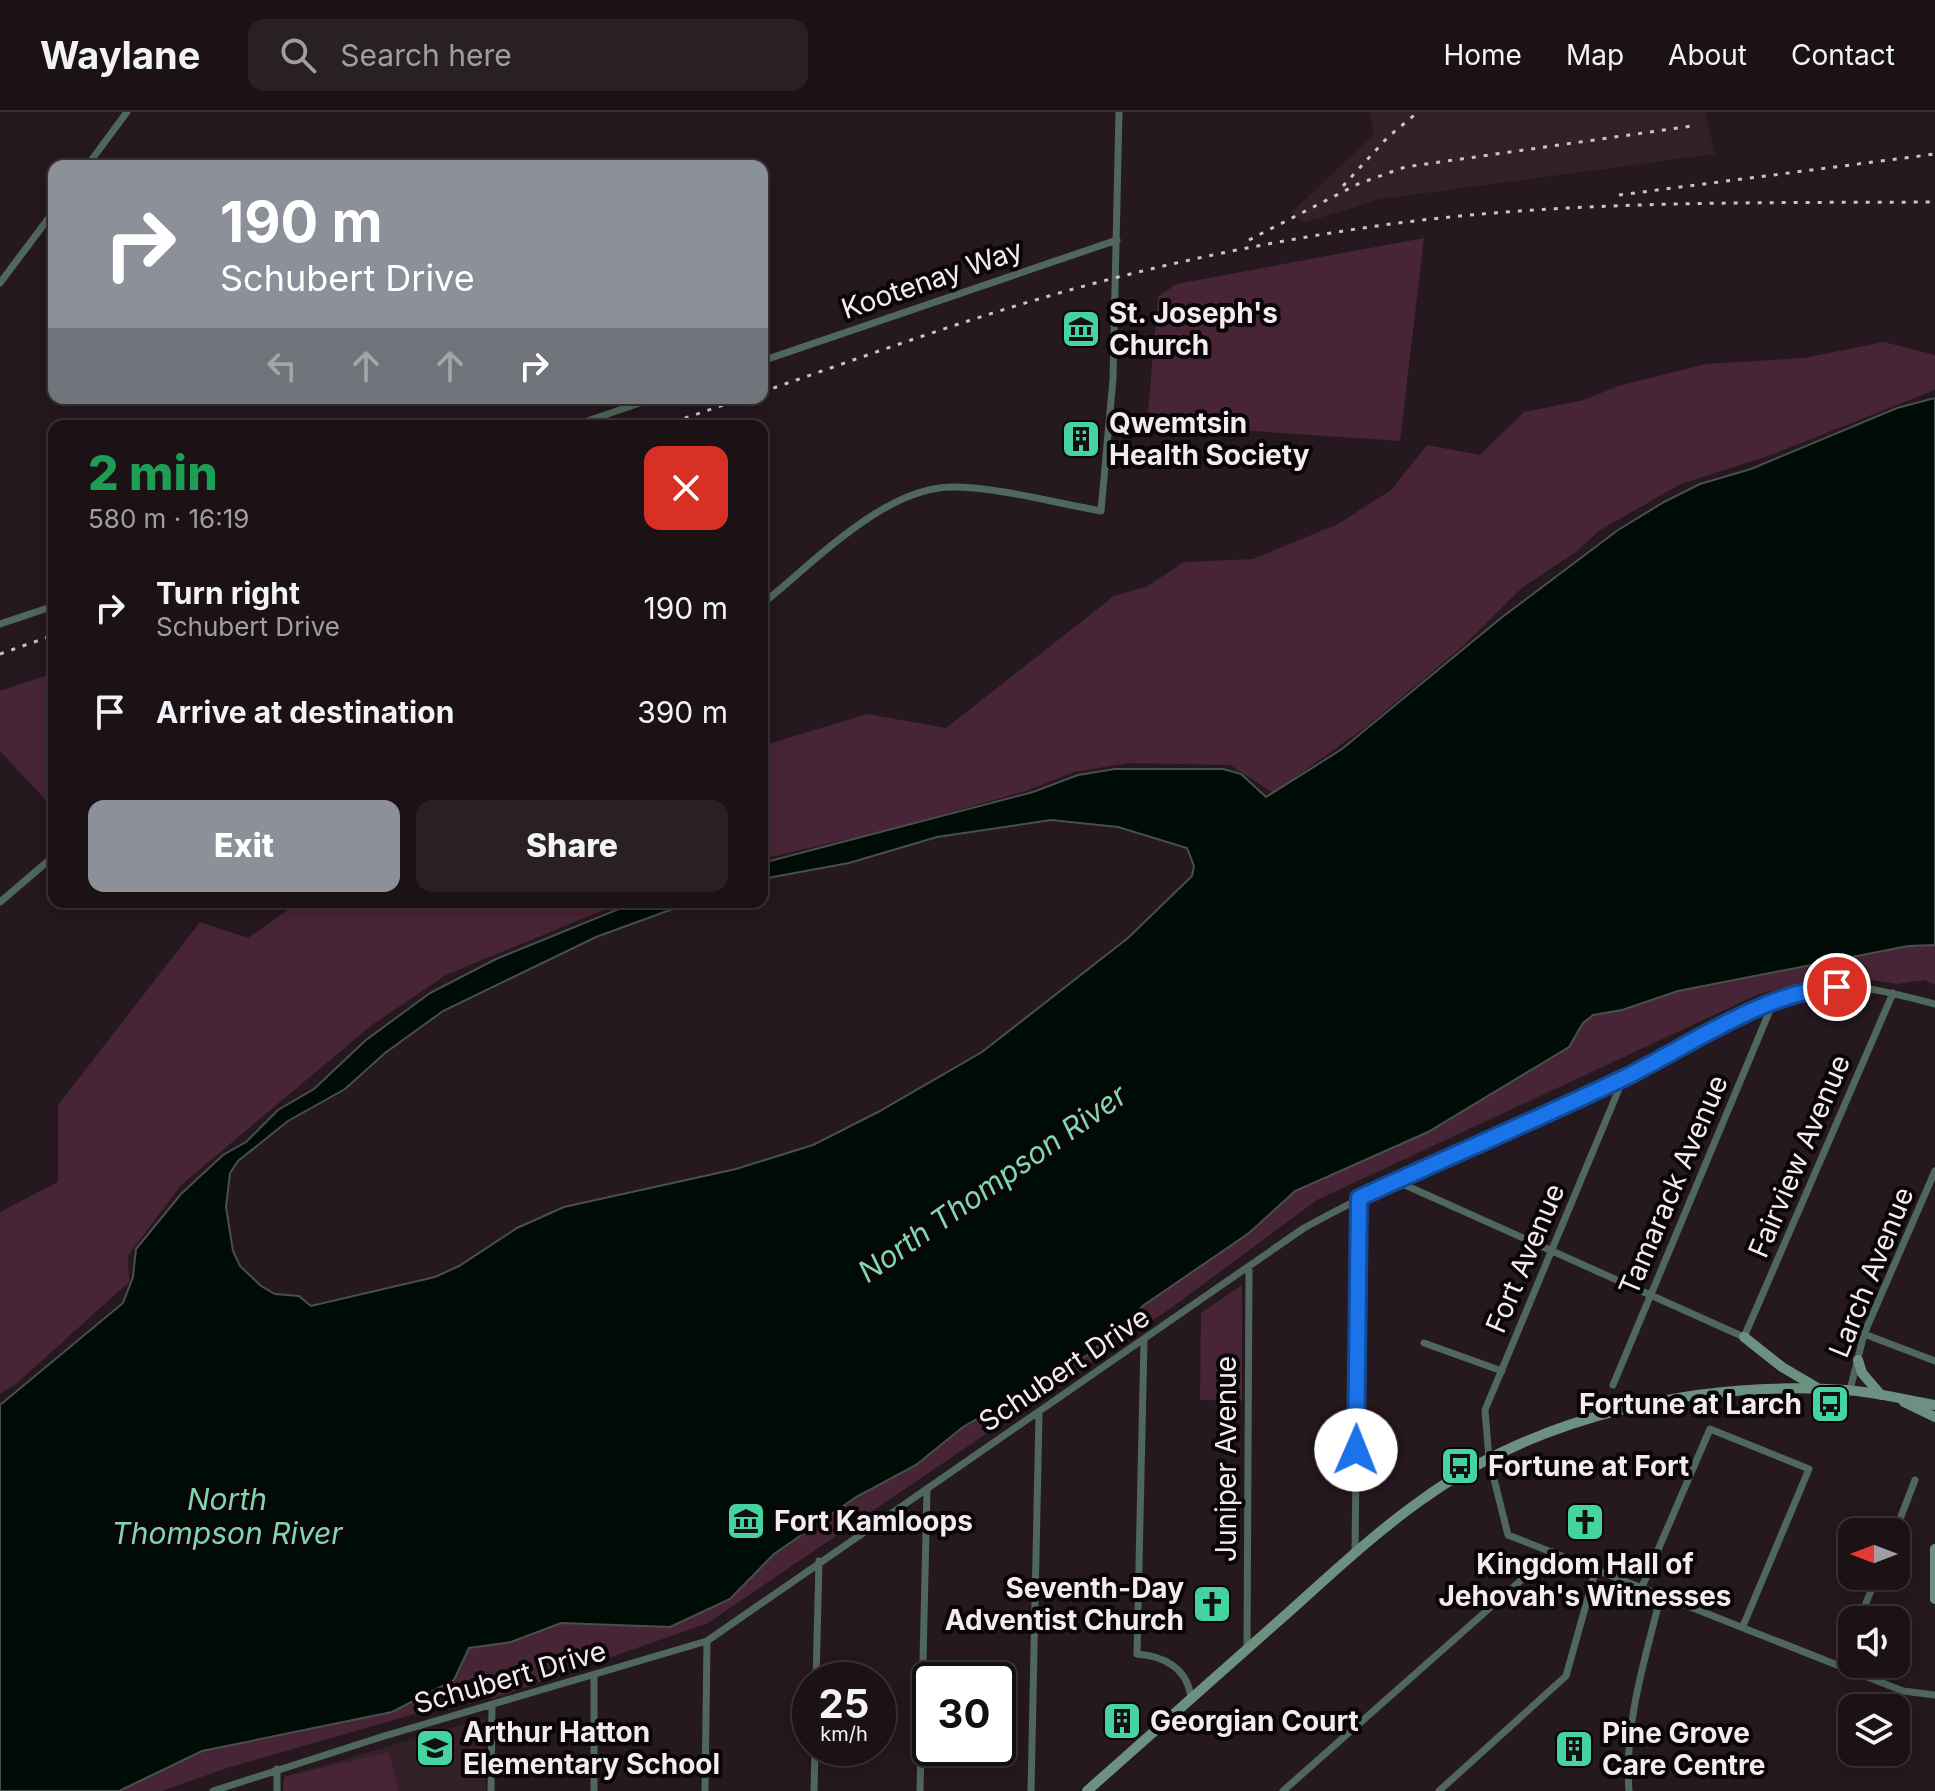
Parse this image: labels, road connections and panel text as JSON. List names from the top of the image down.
{
  "streets": {
    "street": [
      "Kootenay Way",
      "Fairview Avenue",
      "Tamarack Avenue",
      "Fort Avenue",
      "Larch Avenue",
      "Schubert Drive",
      "Juniper Avenue"
    ]
  },
  "crossings": [
    ["Fairview Avenue", "Schubert Drive"],
    ["Tamarack Avenue", "Schubert Drive"],
    ["Fort Avenue", "Schubert Drive"],
    ["Schubert Drive", "Juniper Avenue"]
  ],
  "water": ["North Thompson River"],
  "places": {
    "museum": ["St. Joseph's Church", "Fort Kamloops"],
    "building": ["Qwemtsin Health Society", "Georgian Court", "Pine Grove Care Centre"],
    "bus stop": ["Fortune at Larch", "Fortune at Fort"],
    "church": ["Kingdom Hall of Jehovah's Witnesses", "Seventh-Day Adventist Church"],
    "school or university": ["Arthur Hatton Elementary School"]
  },
  "north": "left",
  "page": {
    "header": "Waylane",
    "search": "Search here",
    "nav": [
      "Home",
      "Map",
      "About",
      "Contact"
    ],
    "turn": ["190 m", "Schubert Drive"],
    "heading": ["2 min", "580 m · 16:19"],
    "list": [
      {
        "name": "Turn right",
        "note": "Schubert Drive",
        "value": "190 m"
      },
      {
        "name": "Arrive at destination",
        "value": "390 m"
      }
    ],
    "buttons": ["Exit", "Share"],
    "speed": "25 km/h",
    "limit": "30"
  }
}
